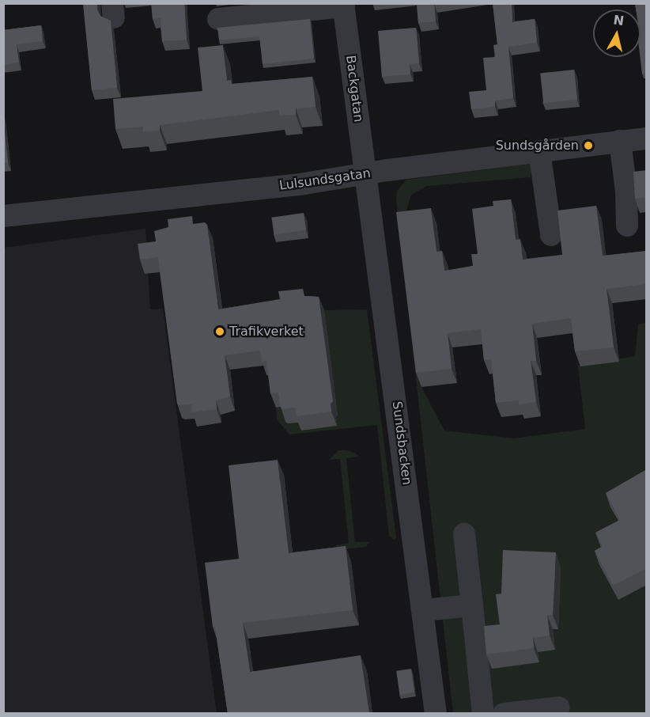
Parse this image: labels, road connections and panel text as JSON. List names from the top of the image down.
{
  "streets": {
    "street": ["Backgatan", "Lulsundsgatan", "Sundsbacken"]
  },
  "crossings": [
    ["Backgatan", "Lulsundsgatan"],
    ["Backgatan", "Sundsbacken"],
    ["Lulsundsgatan", "Sundsbacken"]
  ],
  "places": ["Sundsgården", "Trafikverket"],
  "north": "top"
}
